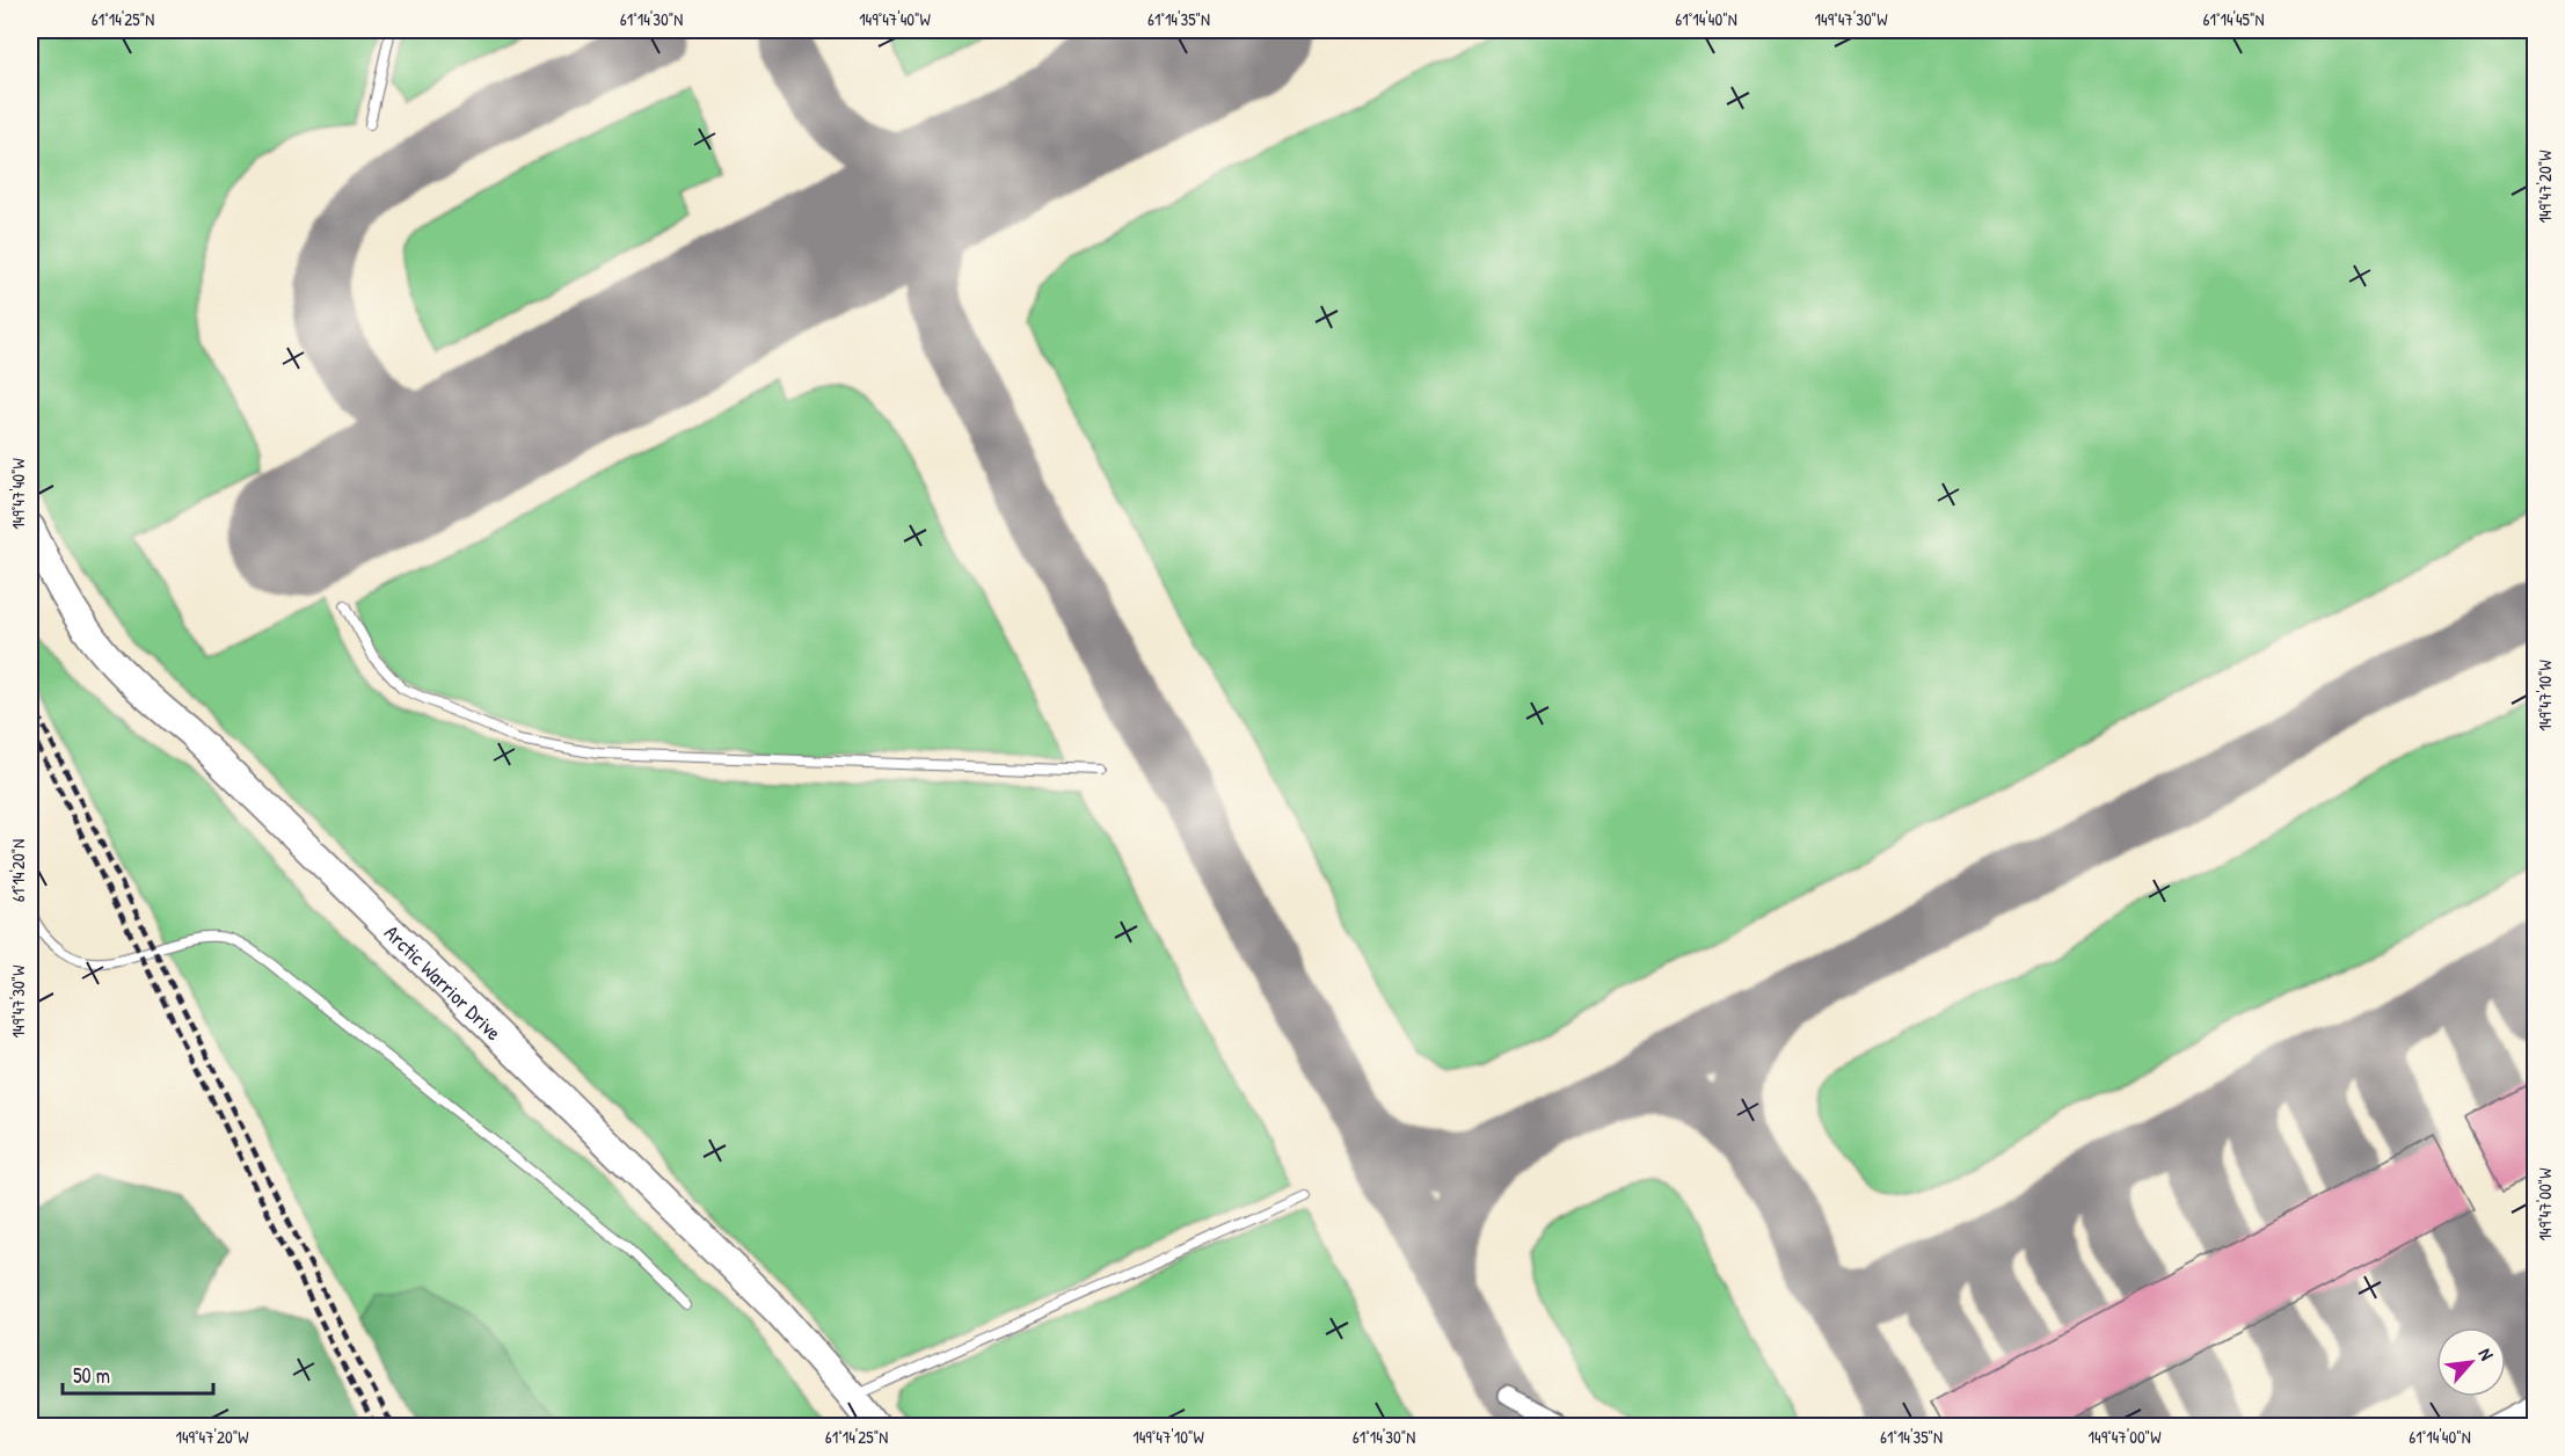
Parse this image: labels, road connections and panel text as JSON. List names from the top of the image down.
{
  "streets": {
    "main road": ["Arctic Warrior Drive"]
  },
  "scale_bar": "50 m",
  "north": "top right",
  "coordinates": [
    "61°14'25\"N",
    "61°14'30\"N",
    "149°47'40\"W",
    "61°14'35\"N",
    "61°14'40\"N",
    "149°47'30\"W",
    "61°14'45\"N",
    "149°47'20\"W",
    "149°47'10\"W",
    "61°14'20\"N",
    "149°47'00\"W"
  ]
}
